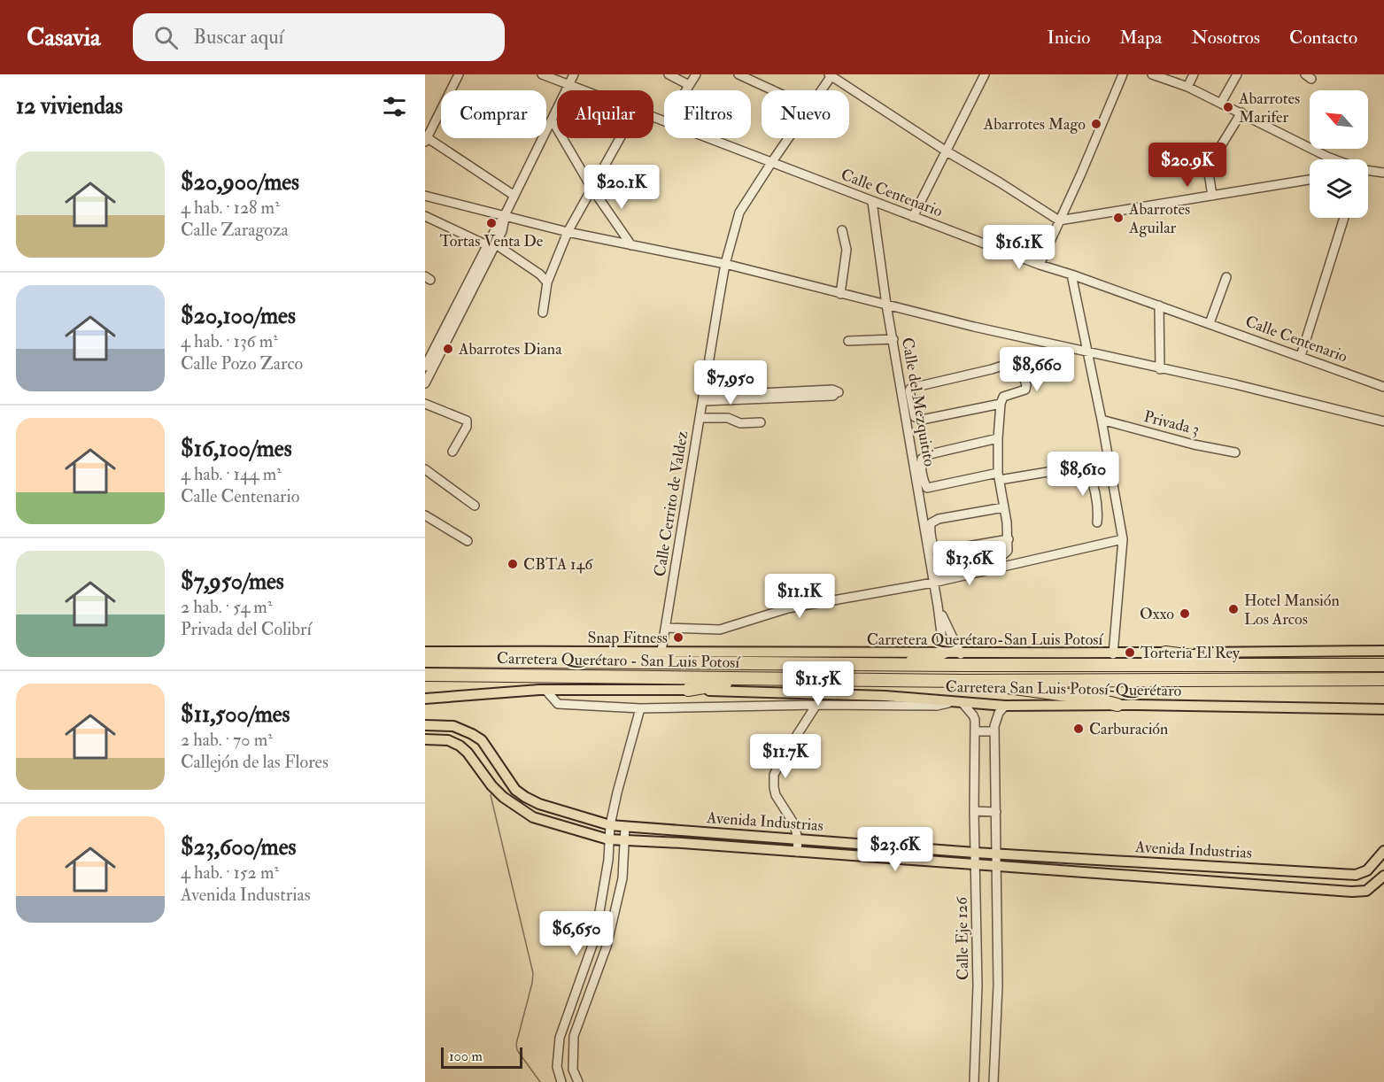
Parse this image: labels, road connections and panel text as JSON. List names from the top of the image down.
{
  "streets": {
    "highway": ["Carretera Querétaro - San Luis Potosí"],
    "main road": ["Carretera Querétaro-San Luis Potosí", "Carretera San Luis Potosí-Querétaro", "Avenida Industrias"],
    "street": [
      "Calle Centenario",
      "Calle del Mezquitito",
      "Privada 3",
      "Calle Cerrito de Valdez",
      "Calle Eje 126"
    ]
  },
  "crossings": [
    ["Calle Centenario", "Calle del Mezquitito"],
    ["Calle Centenario", "Calle Cerrito de Valdez"],
    ["Calle del Mezquitito", "Carretera Querétaro-San Luis Potosí"],
    ["Calle Cerrito de Valdez", "Carretera Querétaro-San Luis Potosí"],
    ["Carretera San Luis Potosí-Querétaro", "Calle Eje 126"],
    ["Avenida Industrias", "Calle Eje 126"]
  ],
  "places": [
    "Abarrotes Marifer",
    "Abarrotes Mago",
    "Abarrotes Aguilar",
    "Tortas Venta De",
    "Abarrotes Diana",
    "CBTA 146",
    "Hotel Mansión Los Arcos",
    "Oxxo",
    "Snap Fitness",
    "Torteria El Rey",
    "Carburación"
  ],
  "scale_bar": "100 m",
  "north": "top left",
  "page": {
    "header": "Casavia",
    "search": "Buscar aquí",
    "nav": [
      "Inicio",
      "Mapa",
      "Nosotros",
      "Contacto"
    ],
    "heading": "12 viviendas",
    "chip": [
      "Comprar",
      "Alquilar",
      "Filtros",
      "Nuevo"
    ],
    "list": [
      {
        "name": "$20,900/mes",
        "note": "4 hab. · 128 m² · Calle Zaragoza"
      },
      {
        "name": "$20,100/mes",
        "note": "4 hab. · 136 m² · Calle Pozo Zarco"
      },
      {
        "name": "$16,100/mes",
        "note": "4 hab. · 144 m² · Calle Centenario"
      },
      {
        "name": "$7,950/mes",
        "note": "2 hab. · 54 m² · Privada del Colibrí"
      },
      {
        "name": "$11,500/mes",
        "note": "2 hab. · 70 m² · Callejón de las Flores"
      },
      {
        "name": "$23,600/mes",
        "note": "4 hab. · 152 m² · Avenida Industrias"
      }
    ],
    "price": [
      "$20.9K",
      "$20.1K",
      "$16.1K",
      "$8,660",
      "$7,950",
      "$8,610",
      "$13.6K",
      "$11.1K",
      "$11.5K",
      "$11.7K",
      "$23.6K",
      "$6,650"
    ],
    "scale": "100 m"
  }
}
